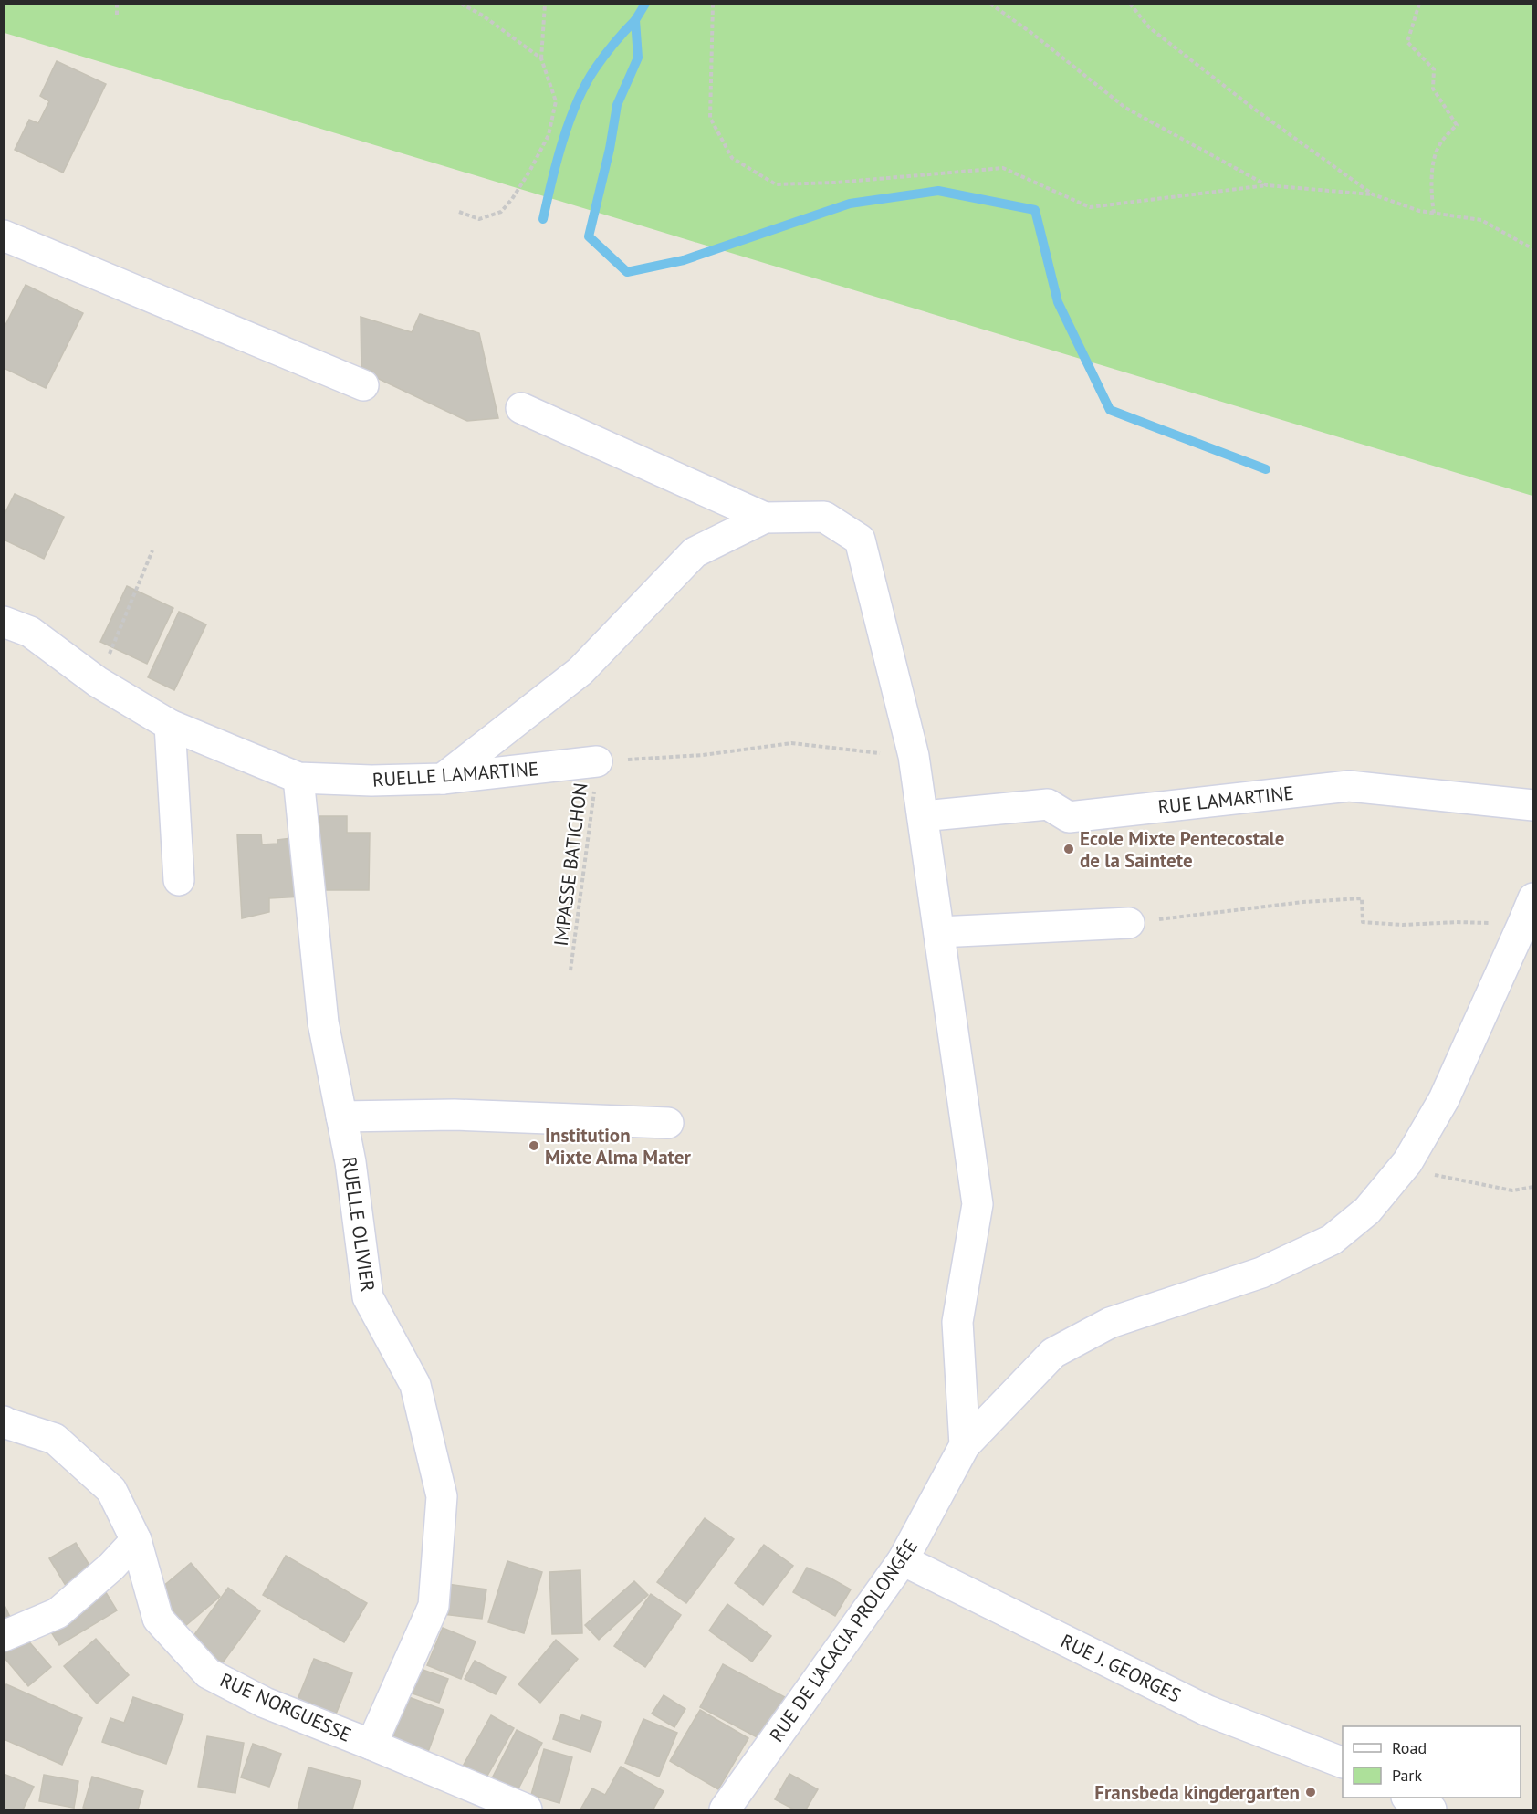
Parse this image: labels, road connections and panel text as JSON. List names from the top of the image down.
{
  "streets": {
    "street": [
      "RUELLE LAMARTINE",
      "RUE LAMARTINE",
      "RUELLE OLIVIER",
      "RUE DE L'ACACIA PROLONGÉE",
      "RUE J. GEORGES",
      "RUE NORGUESSE"
    ],
    "path": ["IMPASSE BATICHON"]
  },
  "crossings": [
    ["RUELLE LAMARTINE", "IMPASSE BATICHON"],
    ["RUELLE LAMARTINE", "RUELLE OLIVIER"],
    ["RUELLE OLIVIER", "RUE NORGUESSE"],
    ["RUE DE L'ACACIA PROLONGÉE", "RUE J. GEORGES"]
  ],
  "places": ["Ecole Mixte Pentecostale de la Saintete", "Institution Mixte Alma Mater", "Fransbeda kingdergarten"],
  "legend": ["Road", "Park"]
}
